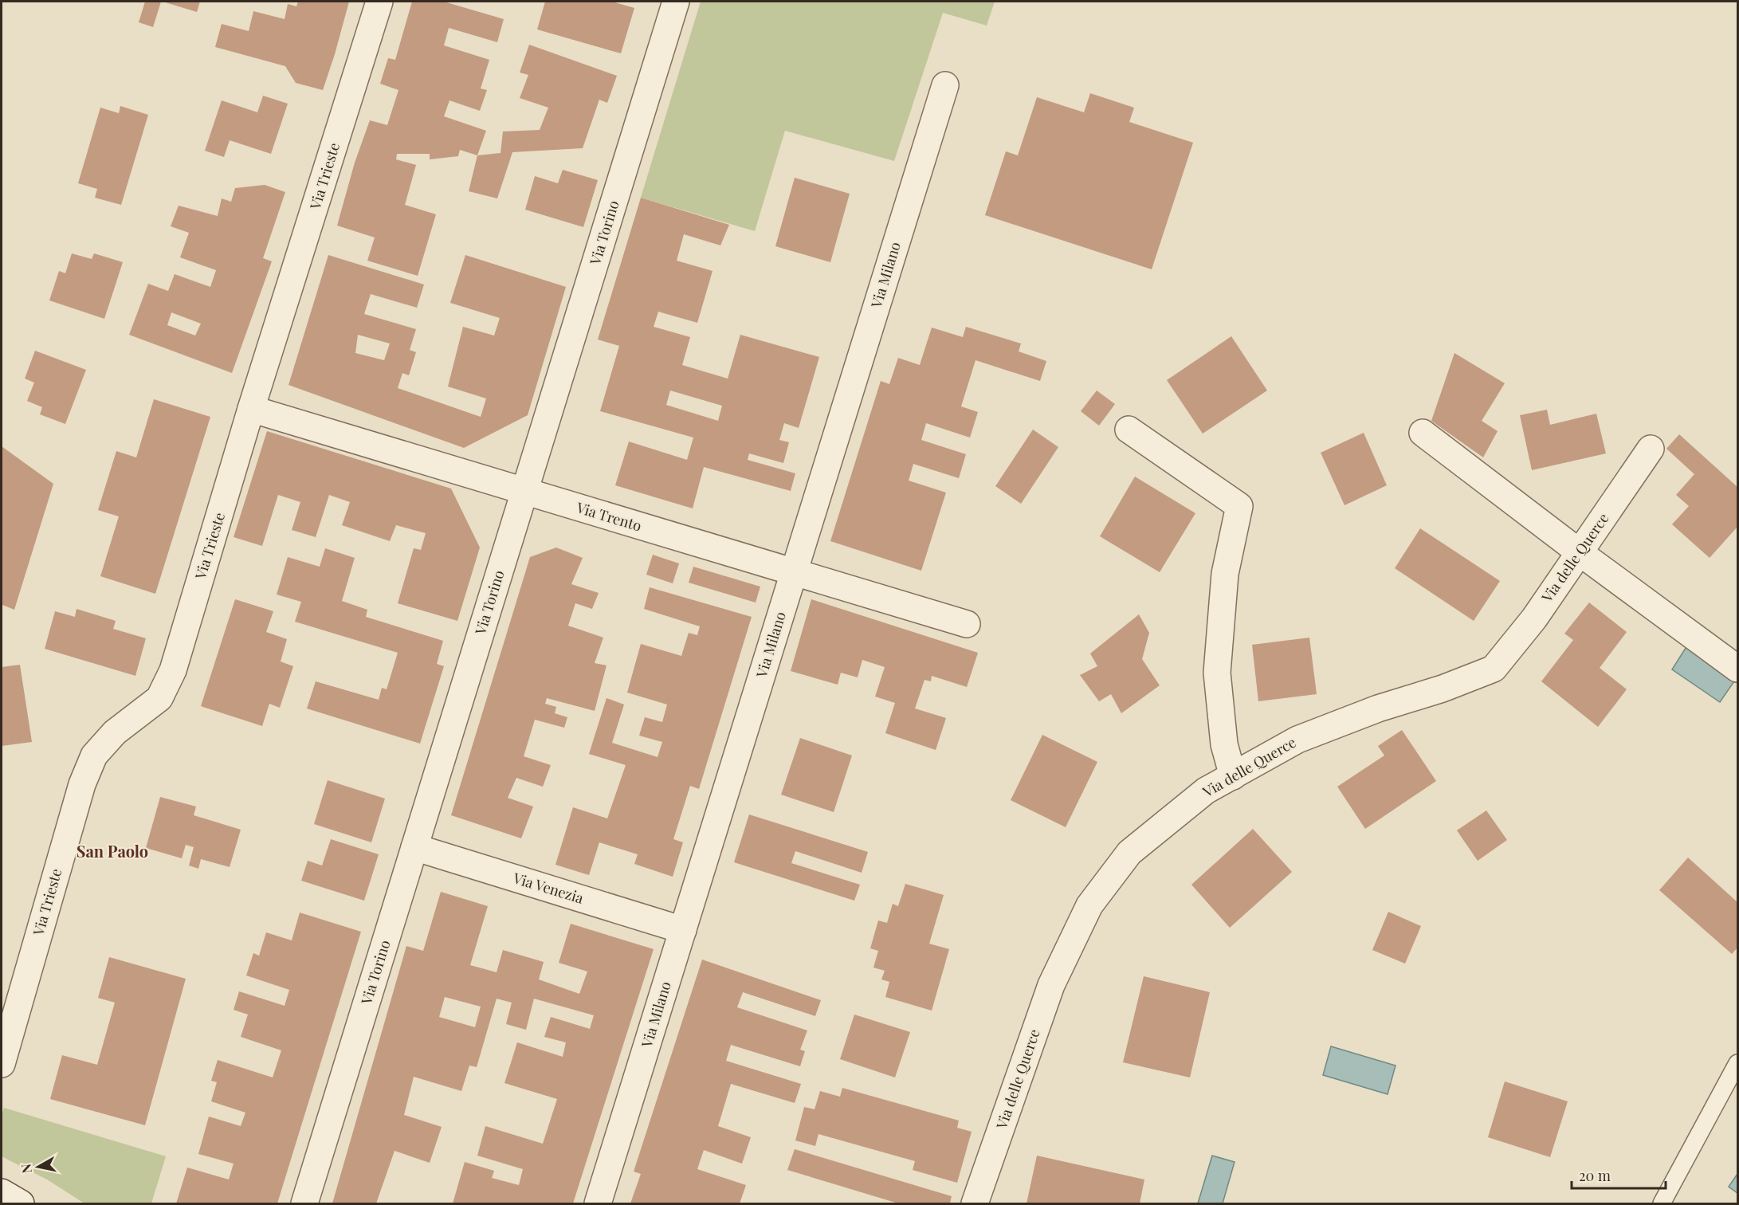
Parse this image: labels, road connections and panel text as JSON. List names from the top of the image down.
{
  "streets": {
    "street": [
      "Via Trieste",
      "Via Torino",
      "Via Milano",
      "Via Trento",
      "Via delle Querce",
      "Via Venezia"
    ]
  },
  "crossings": [
    ["Via Trieste", "Via Trento"],
    ["Via Torino", "Via Trento"],
    ["Via Torino", "Via Venezia"],
    ["Via Milano", "Via Trento"],
    ["Via Milano", "Via Venezia"]
  ],
  "districts": ["San Paolo"],
  "scale_bar": "20 m",
  "north": "left"
}
